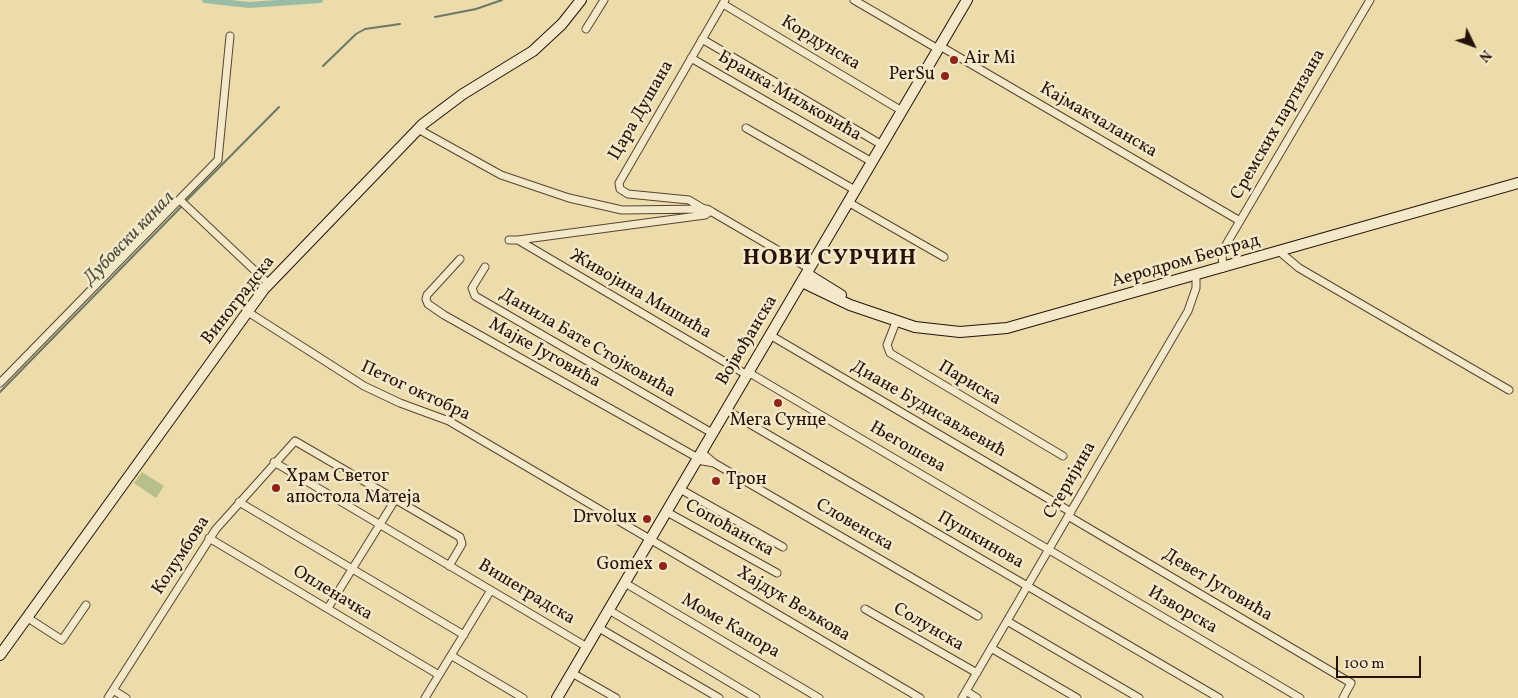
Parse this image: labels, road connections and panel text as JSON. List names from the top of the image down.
{
  "streets": {
    "street": [
      "Кордунска",
      "Бранка Миљковића",
      "Цара Душана",
      "Кајмакчаланска",
      "Сремских партизана",
      "Аеродром Београд",
      "Живојина Мишића",
      "Виноградска",
      "Војвођанска",
      "Данила Бате Стојковића",
      "Мајке Југовића",
      "Париска",
      "Петог октобра",
      "Диане Будисављевић",
      "Његошева",
      "Стеријина",
      "Словенска",
      "Сопоћанска",
      "Пушкинова",
      "Колумбова",
      "Девет Југовића",
      "Вишеградска",
      "Опленачка",
      "Хајдук Вељкова",
      "Изворска",
      "Моме Капора",
      "Солунска"
    ]
  },
  "crossings": [
    ["Кордунска", "Цара Душана"],
    ["Кордунска", "Војвођанска"],
    ["Бранка Миљковића", "Цара Душана"],
    ["Бранка Миљковића", "Војвођанска"],
    ["Цара Душана", "Живојина Мишића"],
    ["Кајмакчаланска", "Сремских партизана"],
    ["Кајмакчаланска", "Војвођанска"],
    ["Сремских партизана", "Аеродром Београд"],
    ["Аеродром Београд", "Војвођанска"],
    ["Аеродром Београд", "Париска"],
    ["Аеродром Београд", "Стеријина"],
    ["Живојина Мишића", "Војвођанска"],
    ["Живојина Мишића", "Његошева"],
    ["Виноградска", "Петог октобра"],
    ["Војвођанска", "Данила Бате Стојковића"],
    ["Војвођанска", "Мајке Југовића"],
    ["Војвођанска", "Петог октобра"],
    ["Војвођанска", "Диане Будисављевић"],
    ["Војвођанска", "Његошева"],
    ["Војвођанска", "Словенска"],
    ["Војвођанска", "Сопоћанска"],
    ["Војвођанска", "Пушкинова"],
    ["Војвођанска", "Вишеградска"],
    ["Војвођанска", "Хајдук Вељкова"],
    ["Војвођанска", "Моме Капора"],
    ["Мајке Југовића", "Словенска"],
    ["Петог октобра", "Хајдук Вељкова"],
    ["Диане Будисављевић", "Стеријина"],
    ["Диане Будисављевић", "Девет Југовића"],
    ["Његошева", "Стеријина"],
    ["Његошева", "Изворска"],
    ["Стеријина", "Пушкинова"],
    ["Стеријина", "Девет Југовића"],
    ["Стеријина", "Изворска"],
    ["Стеријина", "Солунска"],
    ["Колумбова", "Вишеградска"],
    ["Колумбова", "Опленачка"]
  ],
  "districts": ["НОВИ СУРЧИН"],
  "water": ["Дубовски канал"],
  "places": [
    "Air Mi",
    "PerSu",
    "Мега Сунце",
    "Трон",
    "Храм Светог апостола Матеја",
    "Drvolux",
    "Gomex"
  ],
  "scale_bar": "100 m",
  "north": "bottom right"
}
